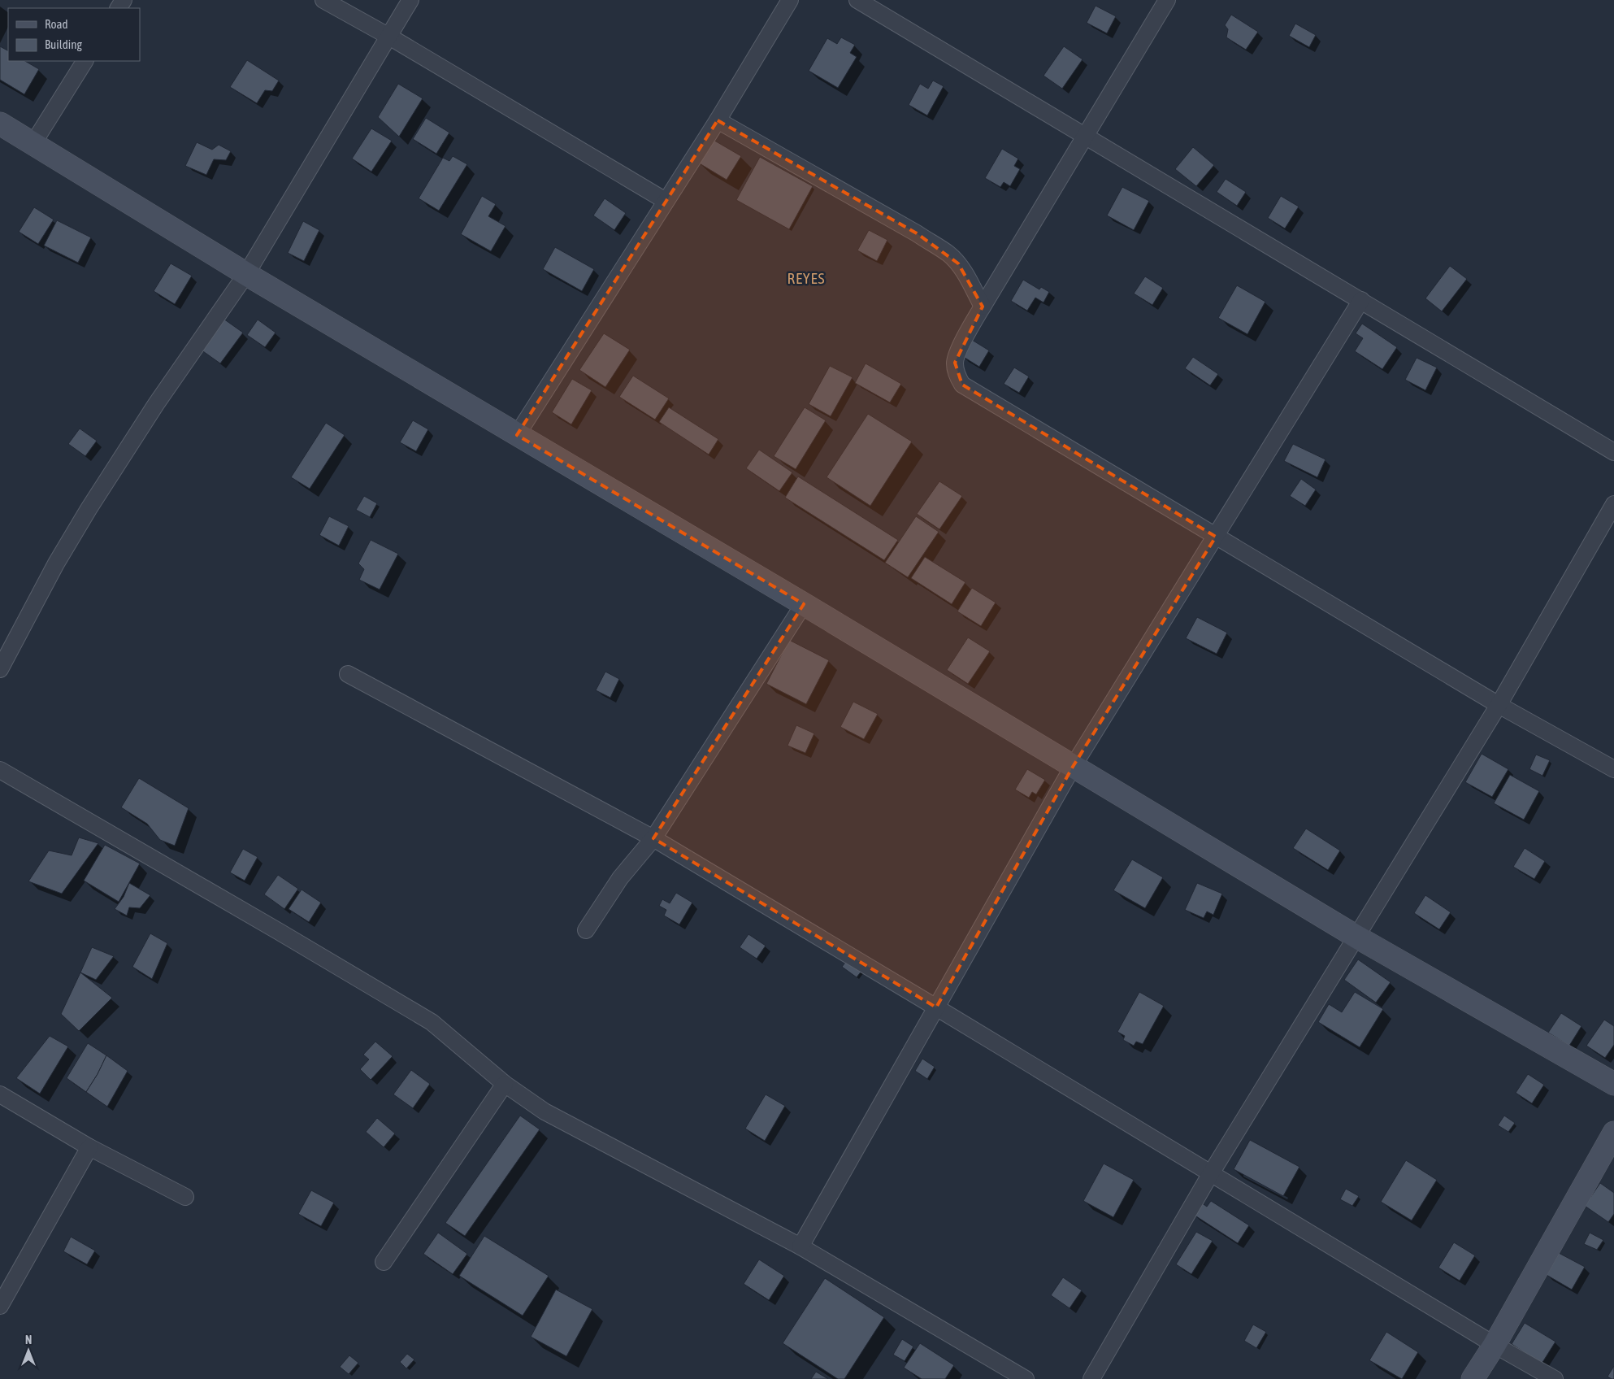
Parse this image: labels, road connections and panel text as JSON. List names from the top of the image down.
{
  "districts": ["REYES"],
  "legend": ["Road", "Building"],
  "north": "top"
}
